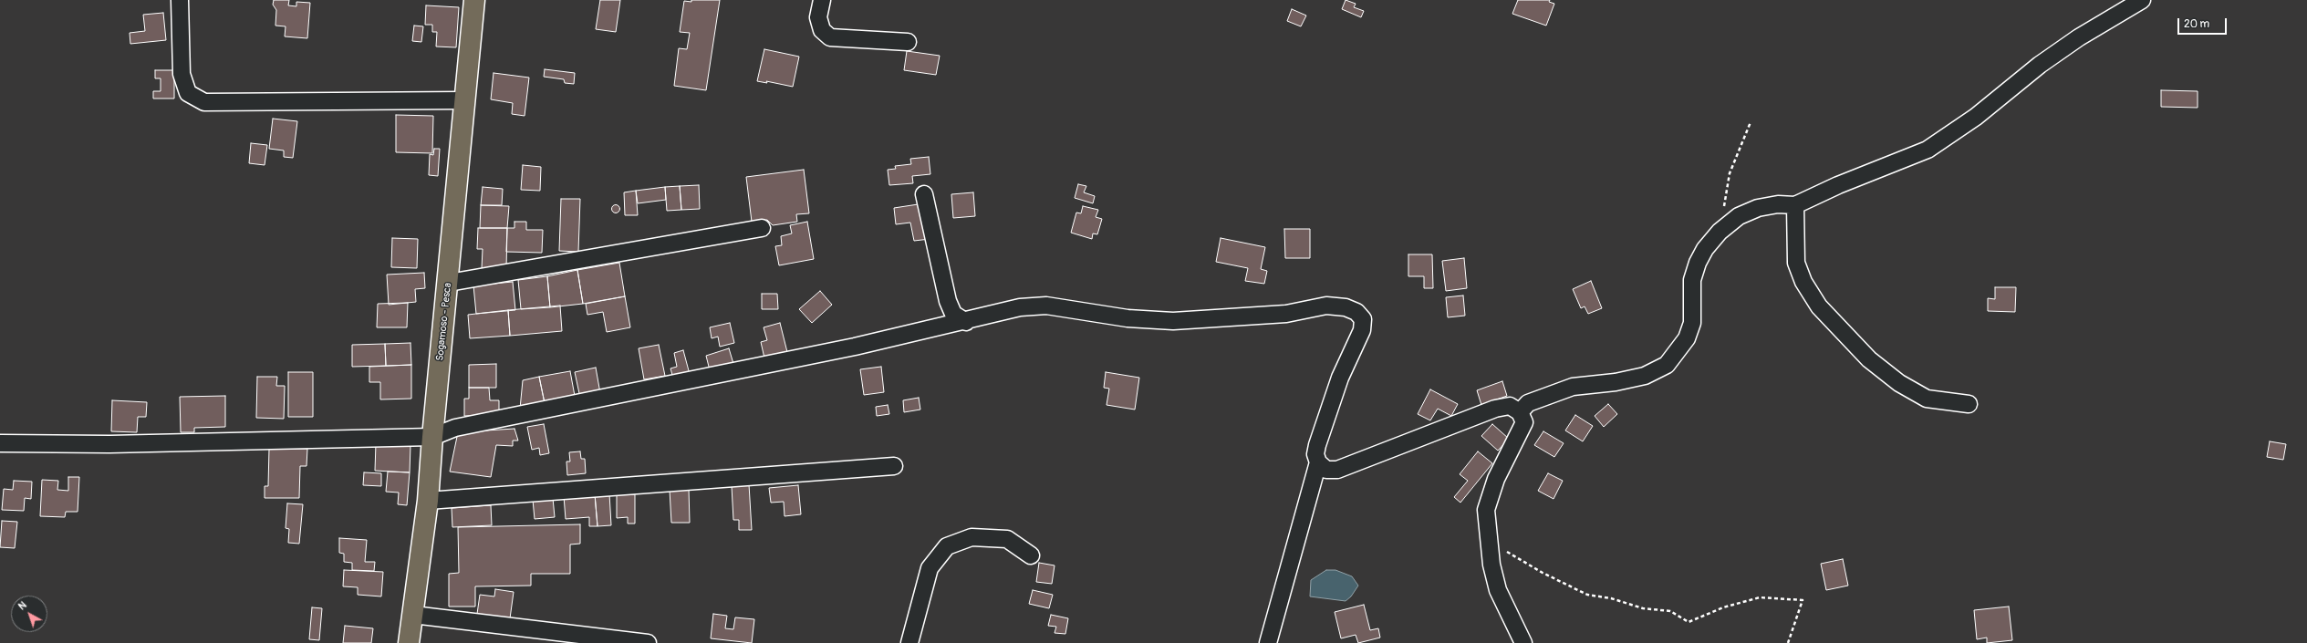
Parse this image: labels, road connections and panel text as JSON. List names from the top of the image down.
{
  "streets": {
    "main road": ["Sogamoso - Pesca"]
  },
  "scale_bar": "20 m",
  "north": "top left"
}
